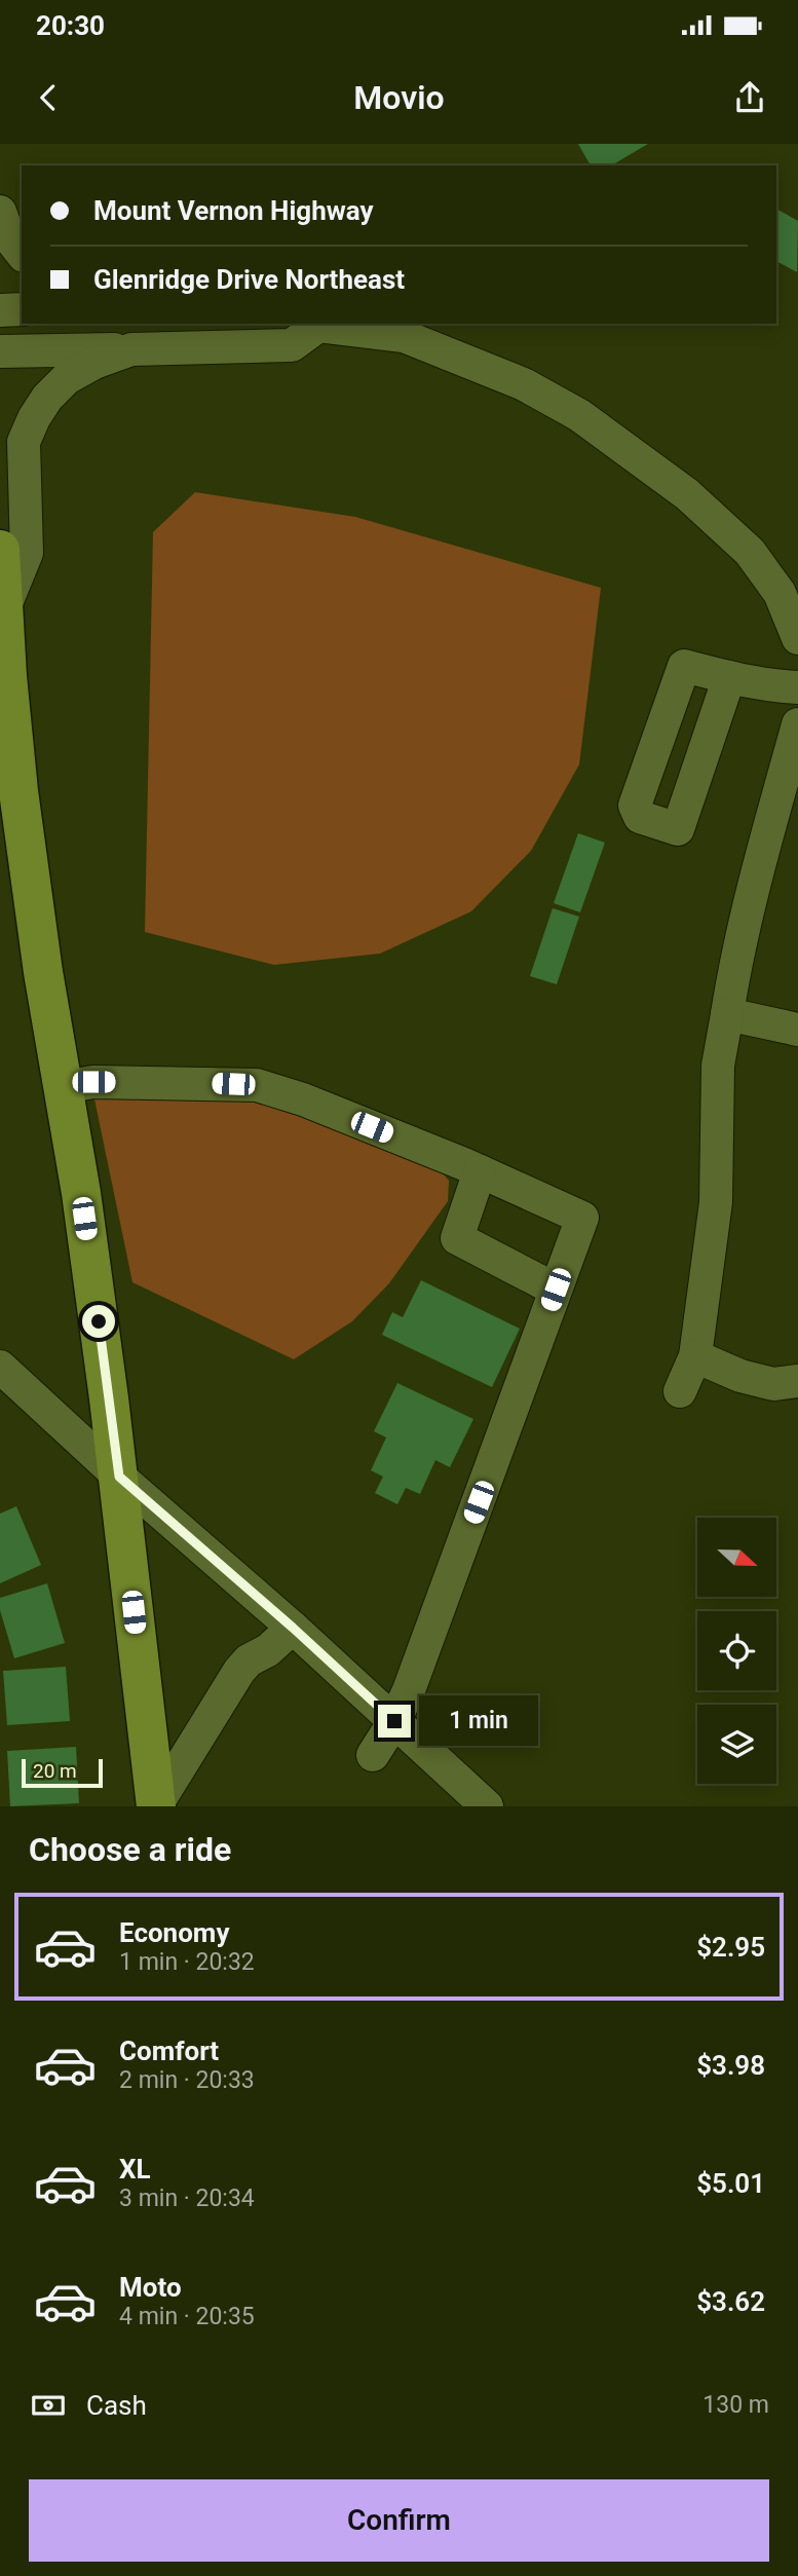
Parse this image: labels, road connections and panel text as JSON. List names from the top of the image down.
{
  "scale_bar": "20 m",
  "north": "right",
  "page": {
    "status": "20:30",
    "header": "Movio",
    "banner": ["Mount Vernon Highway", "Glenridge Drive Northeast"],
    "bubble": "1 min",
    "scale": "20 m",
    "heading": "Choose a ride",
    "list": [
      {
        "name": "Economy",
        "note": "1 min · 20:32",
        "value": "$2.95"
      },
      {
        "name": "Comfort",
        "note": "2 min · 20:33",
        "value": "$3.98"
      },
      {
        "name": "XL",
        "note": "3 min · 20:34",
        "value": "$5.01"
      },
      {
        "name": "Moto",
        "note": "4 min · 20:35",
        "value": "$3.62"
      }
    ],
    "pay": ["Cash", "130 m"],
    "buttons": "Confirm"
  }
}
